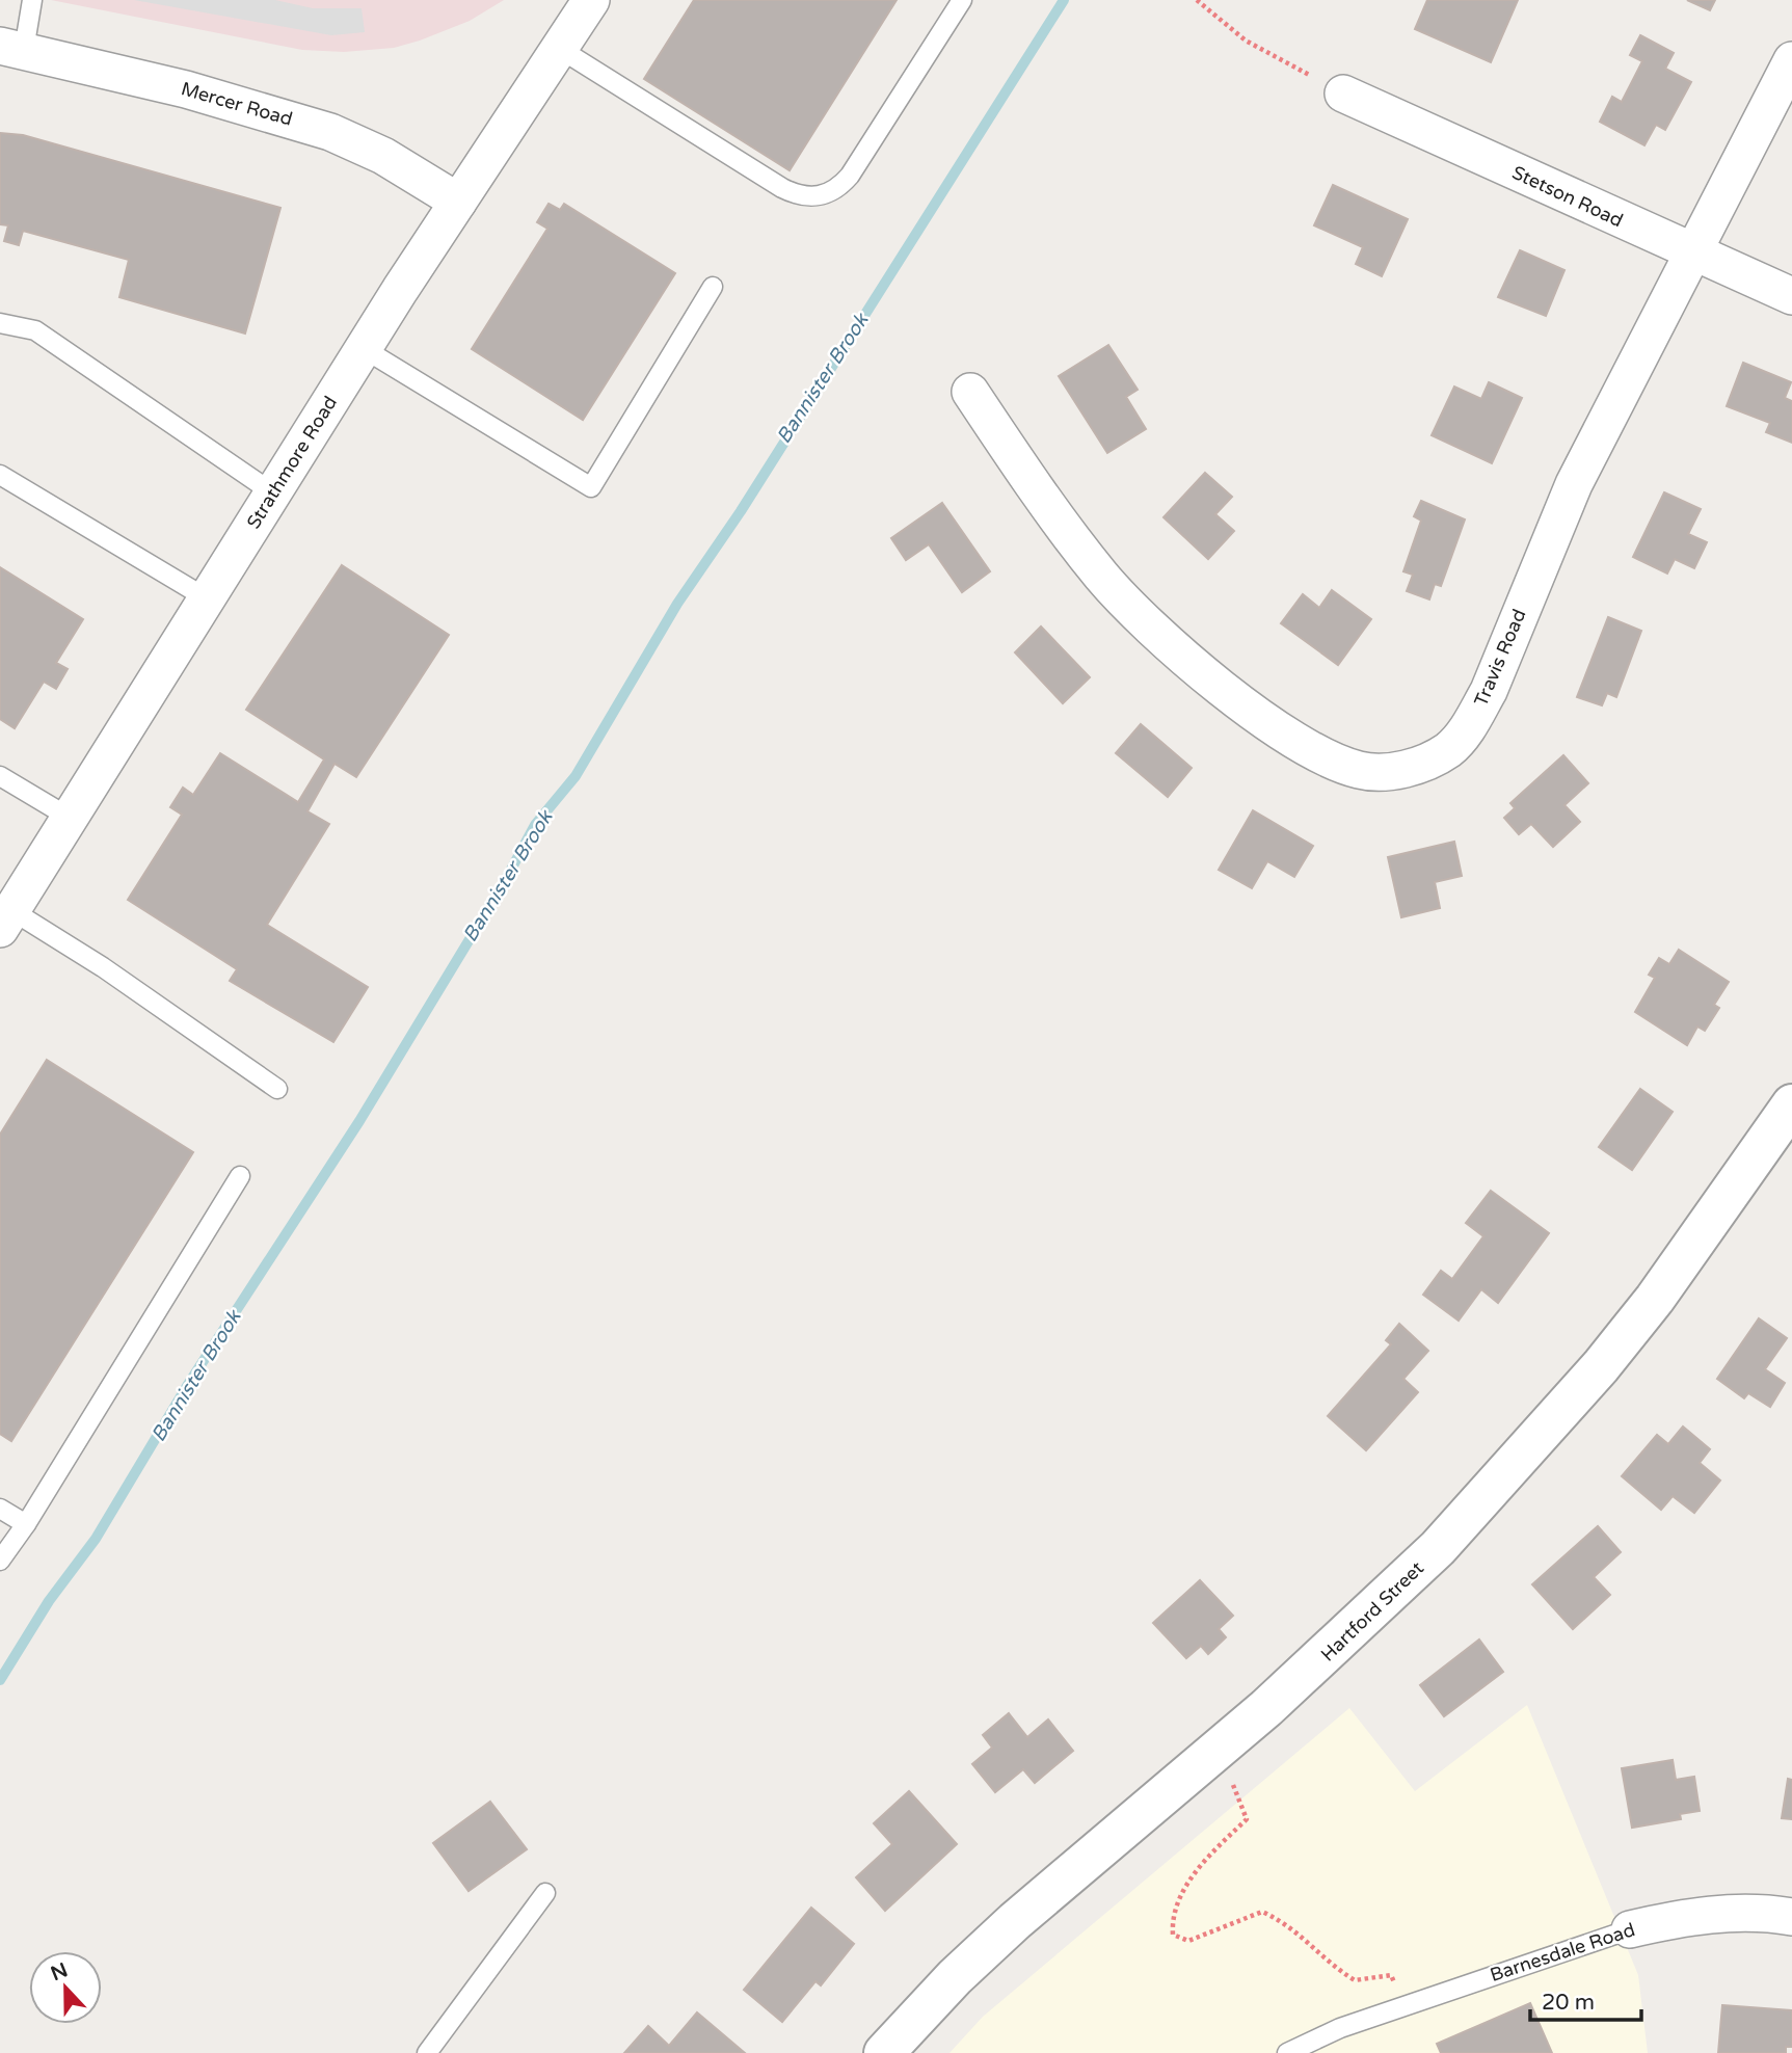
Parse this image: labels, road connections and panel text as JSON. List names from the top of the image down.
{
  "streets": {
    "street": [
      "Mercer Road",
      "Stetson Road",
      "Strathmore Road",
      "Travis Road",
      "Hartford Street",
      "Barnesdale Road"
    ]
  },
  "crossings": [
    ["Mercer Road", "Strathmore Road"],
    ["Stetson Road", "Travis Road"]
  ],
  "water": ["Bannister Brook"],
  "scale_bar": "20 m",
  "north": "top"
}
